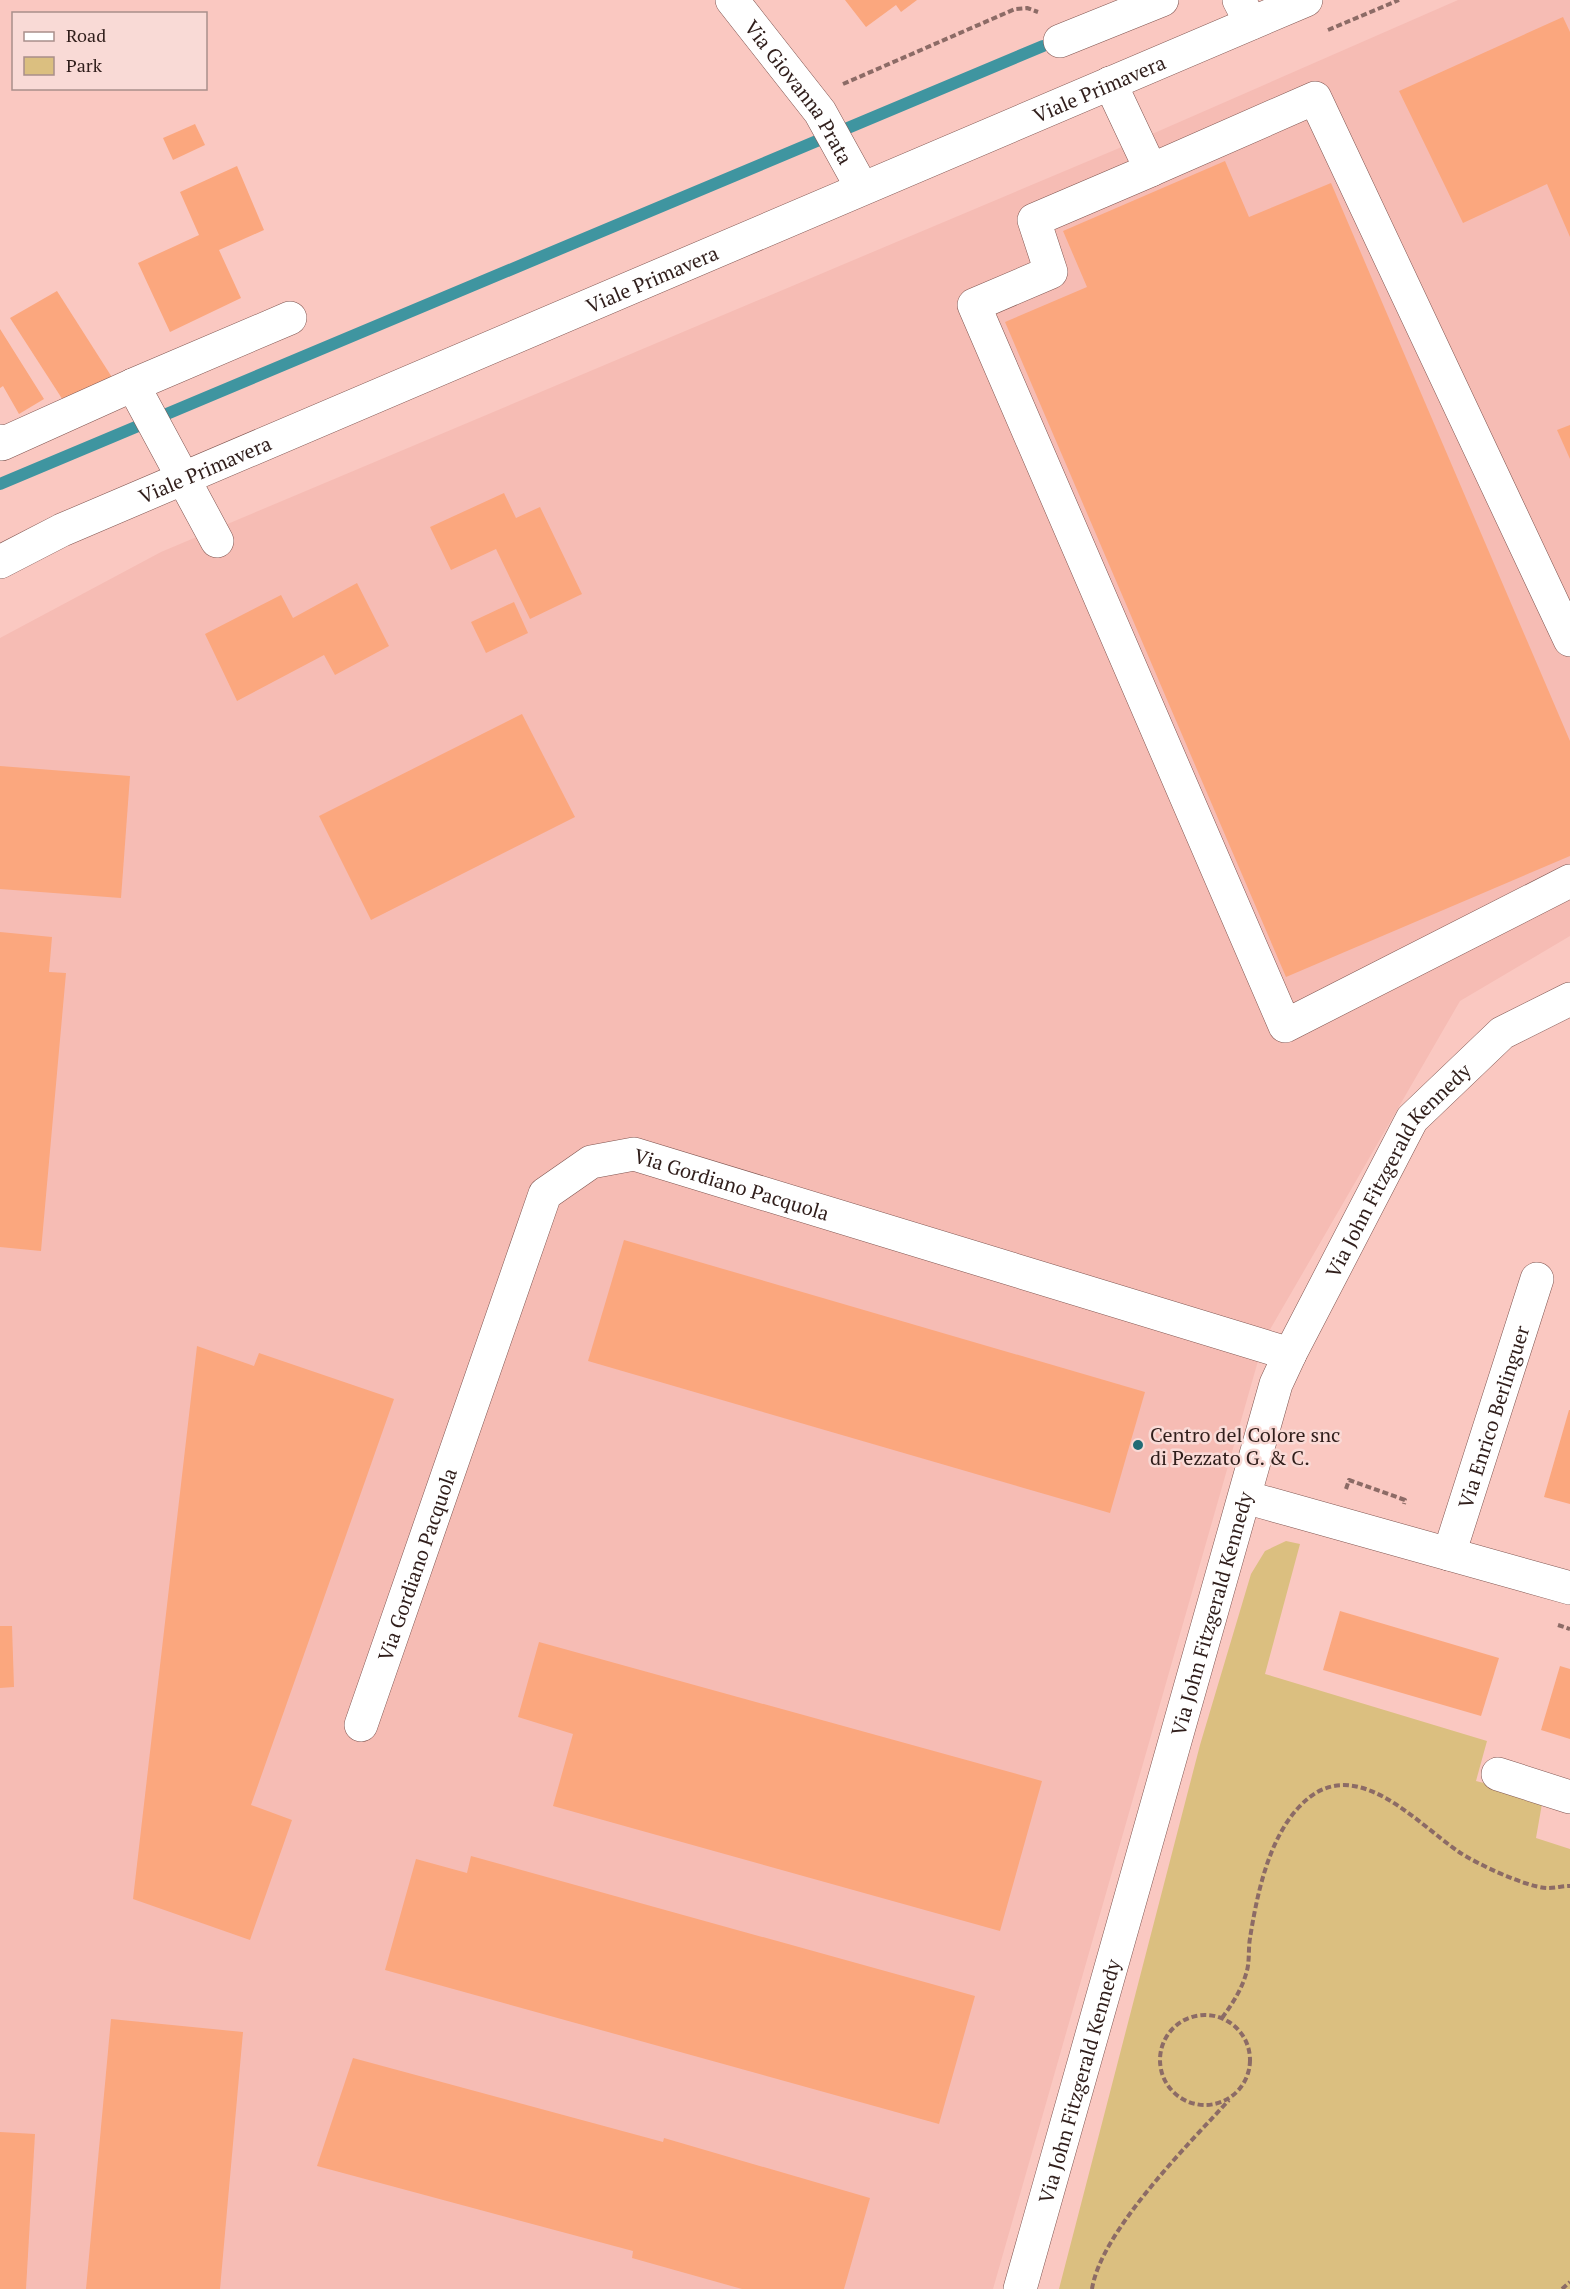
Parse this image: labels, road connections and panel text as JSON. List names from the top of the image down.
{
  "streets": {
    "street": [
      "Viale Primavera",
      "Via Giovanna Prata",
      "Via John Fitzgerald Kennedy",
      "Via Gordiano Pacquola",
      "Via Enrico Berlinguer"
    ]
  },
  "crossings": [
    ["Viale Primavera", "Via Giovanna Prata"],
    ["Via John Fitzgerald Kennedy", "Via Gordiano Pacquola"]
  ],
  "places": ["Centro del Colore snc di Pezzato G. & C."],
  "legend": ["Road", "Park"]
}
